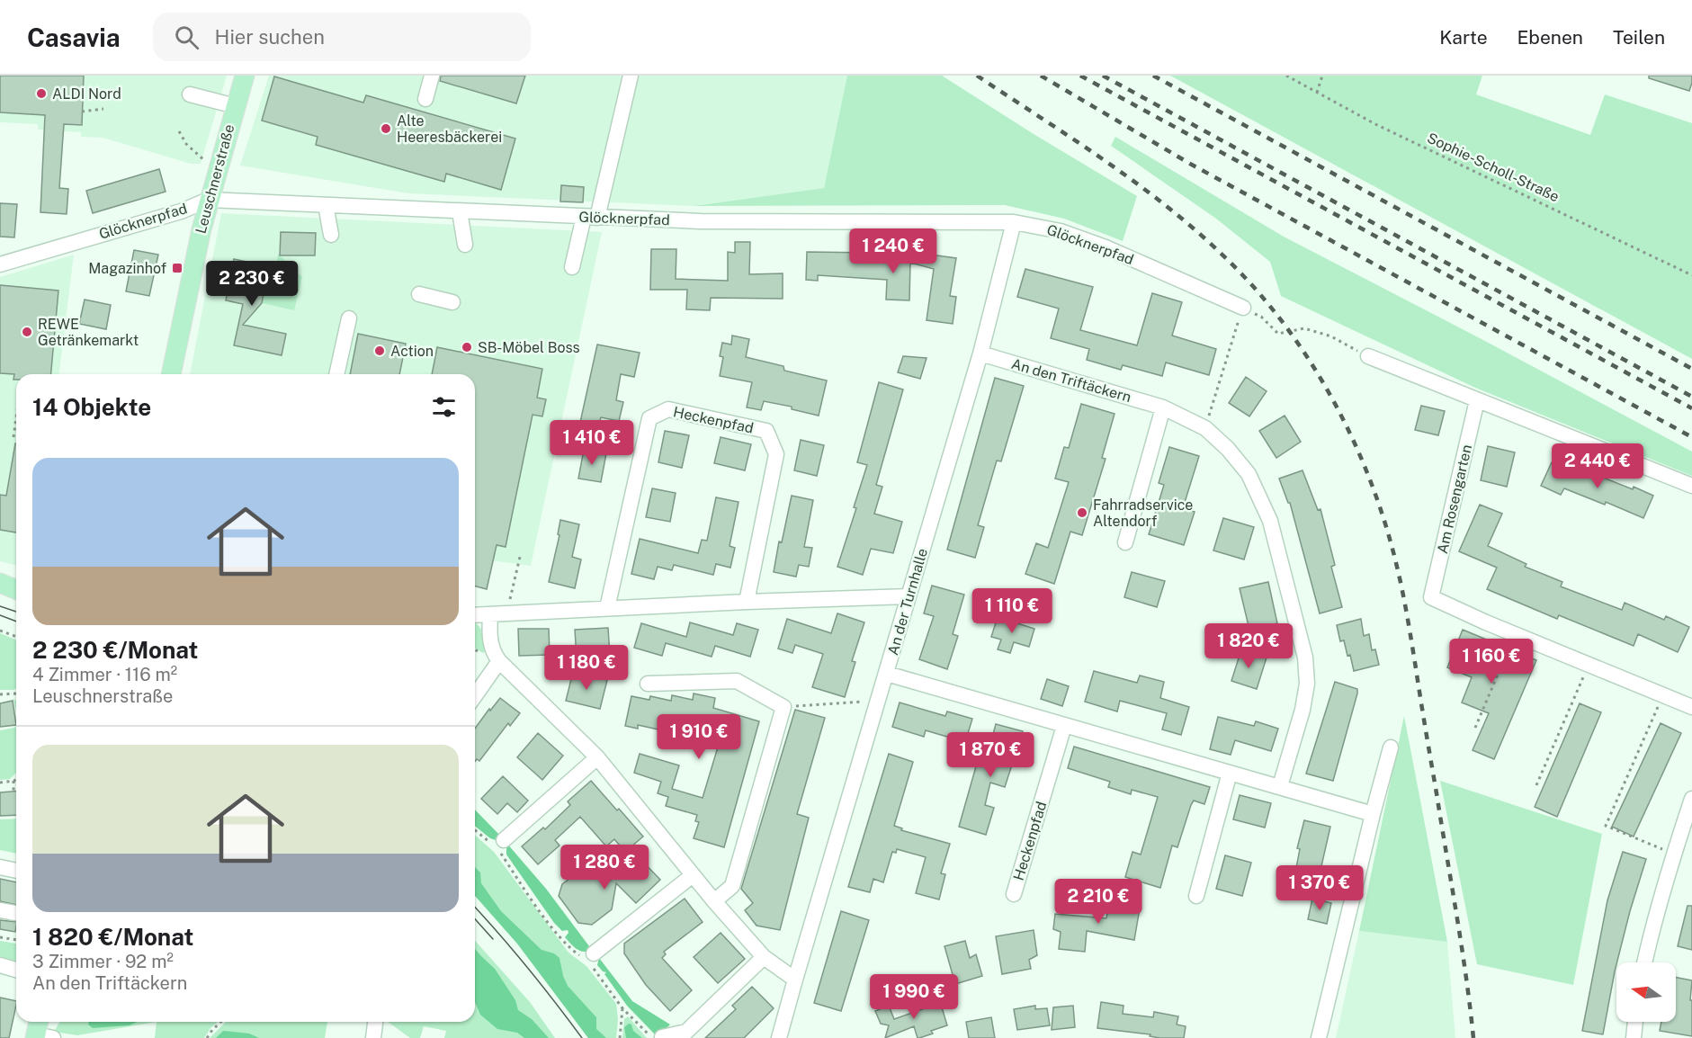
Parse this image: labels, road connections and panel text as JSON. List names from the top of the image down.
{
  "streets": {
    "main road": ["Leuschnerstraße"],
    "street": [
      "Glöcknerpfad",
      "An den Triftäckern",
      "Heckenpfad",
      "Am Rosengarten",
      "An der Turnhalle"
    ],
    "path": ["Sophie-Scholl-Straße"]
  },
  "crossings": [
    ["Leuschnerstraße", "Glöcknerpfad"],
    ["Glöcknerpfad", "An der Turnhalle"],
    ["An den Triftäckern", "An der Turnhalle"]
  ],
  "places": {
    "other": [
      "ALDI Nord",
      "Alte Heeresbäckerei",
      "REWE Getränkemarkt",
      "SB-Möbel Boss",
      "Action",
      "Fahrradservice Altendorf"
    ],
    "transit": ["Magazinhof"]
  },
  "north": "left",
  "page": {
    "header": "Casavia",
    "search": "Hier suchen",
    "nav": ["Karte", "Ebenen", "Teilen"],
    "price": [
      "1 240 €",
      "2 230 €",
      "1 410 €",
      "2 440 €",
      "1 110 €",
      "1 820 €",
      "1 160 €",
      "1 180 €",
      "1 910 €",
      "1 870 €",
      "1 280 €",
      "1 370 €",
      "2 210 €",
      "1 990 €"
    ],
    "heading": "14 Objekte",
    "list": [
      {
        "name": "2 230 €/Monat",
        "note": "4 Zimmer · 116 m² · Leuschnerstraße"
      },
      {
        "name": "1 820 €/Monat",
        "note": "3 Zimmer · 92 m² · An den Triftäckern"
      }
    ]
  }
}
